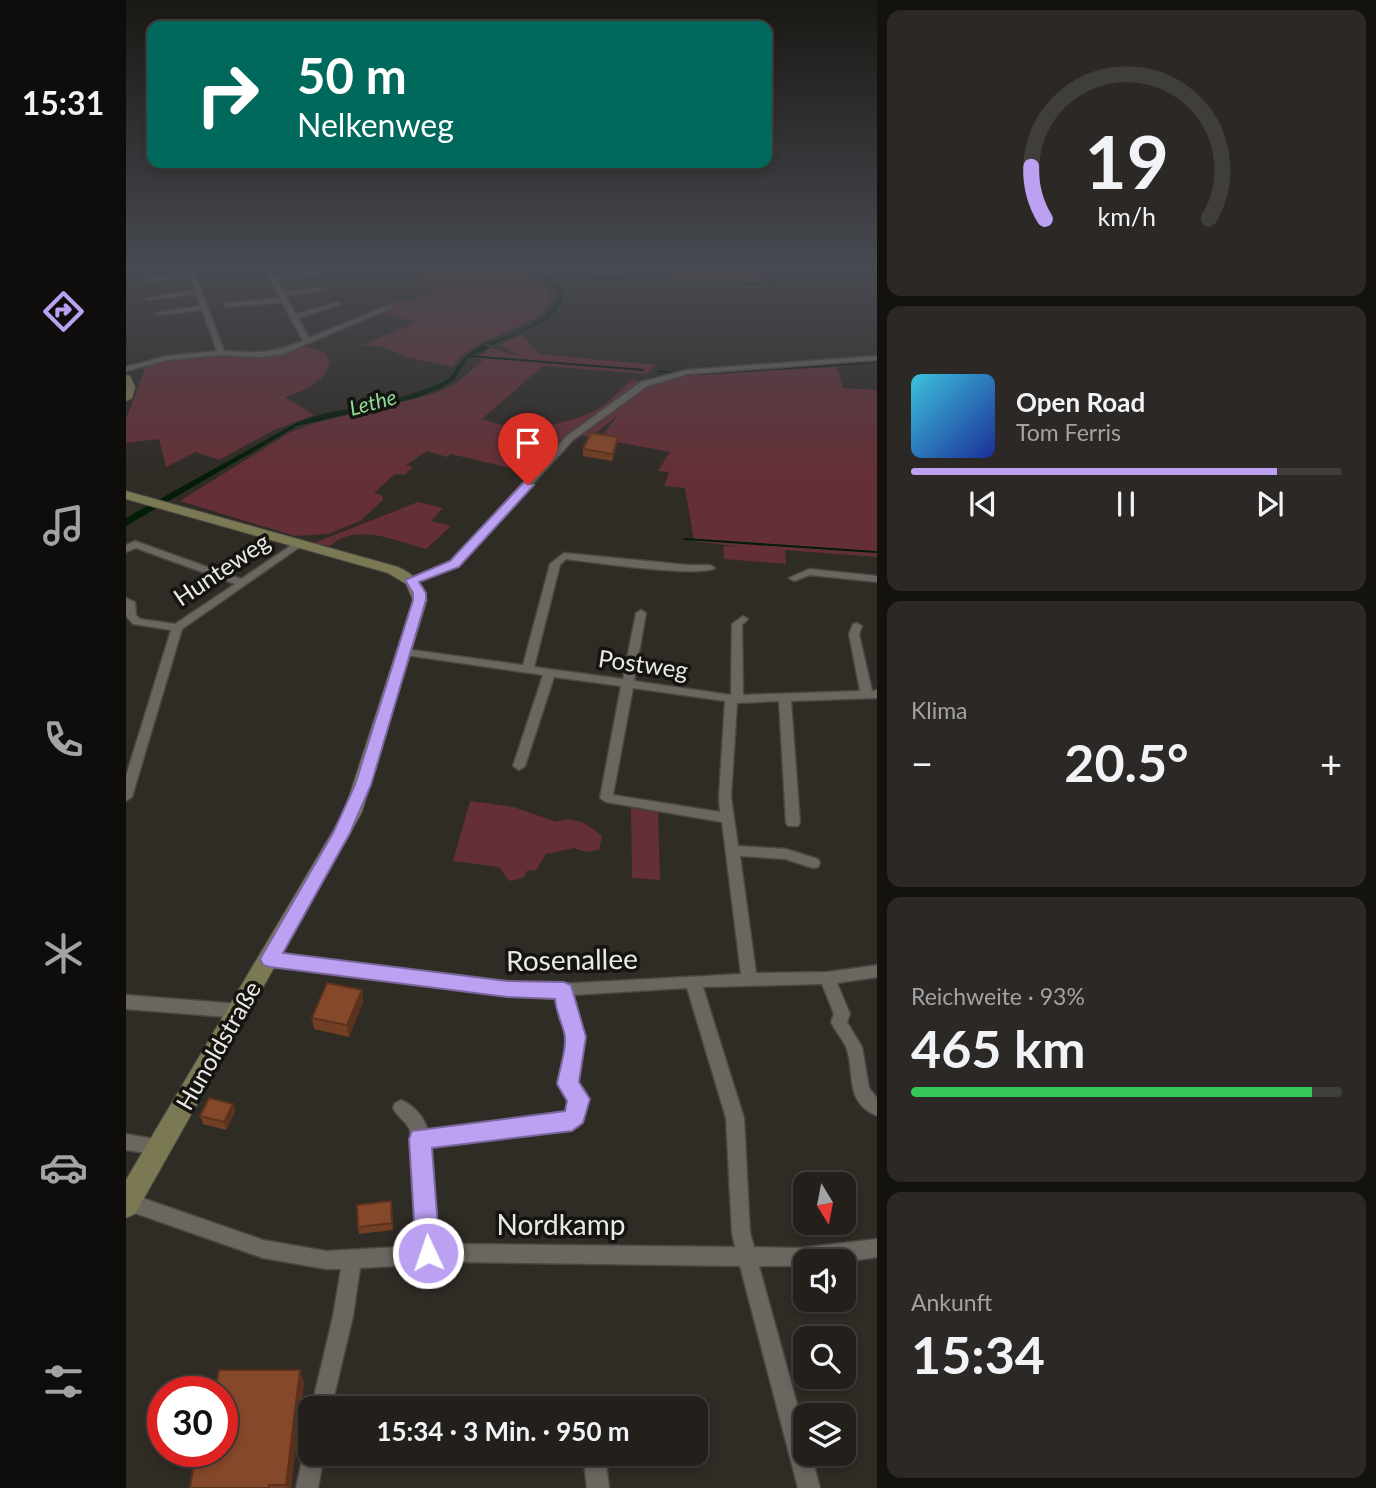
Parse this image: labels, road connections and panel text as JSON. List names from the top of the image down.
{
  "streets": {
    "street": [
      "Hunteweg",
      "Postweg",
      "Rosenallee",
      "Hunoldstraße",
      "Nordkamp"
    ]
  },
  "crossings": [
    ["Postweg", "Hunoldstraße"],
    ["Rosenallee", "Hunoldstraße"],
    ["Hunoldstraße", "Nordkamp"]
  ],
  "water": ["Lethe"],
  "north": "bottom",
  "page": {
    "tabs": "15:31",
    "turn": ["50 m", "Nelkenweg"],
    "song": ["Open Road", "Tom Ferris"],
    "tile": [
      "Klima",
      ["Reichweite · 93%", "465 km"],
      ["Ankunft", "15:34"]
    ],
    "heat": ["−", "20.5°", "+"],
    "limit": "30",
    "trip": "15:34 · 3 Min. · 950 m",
    "gauge": ["19", "km/h"]
  }
}
